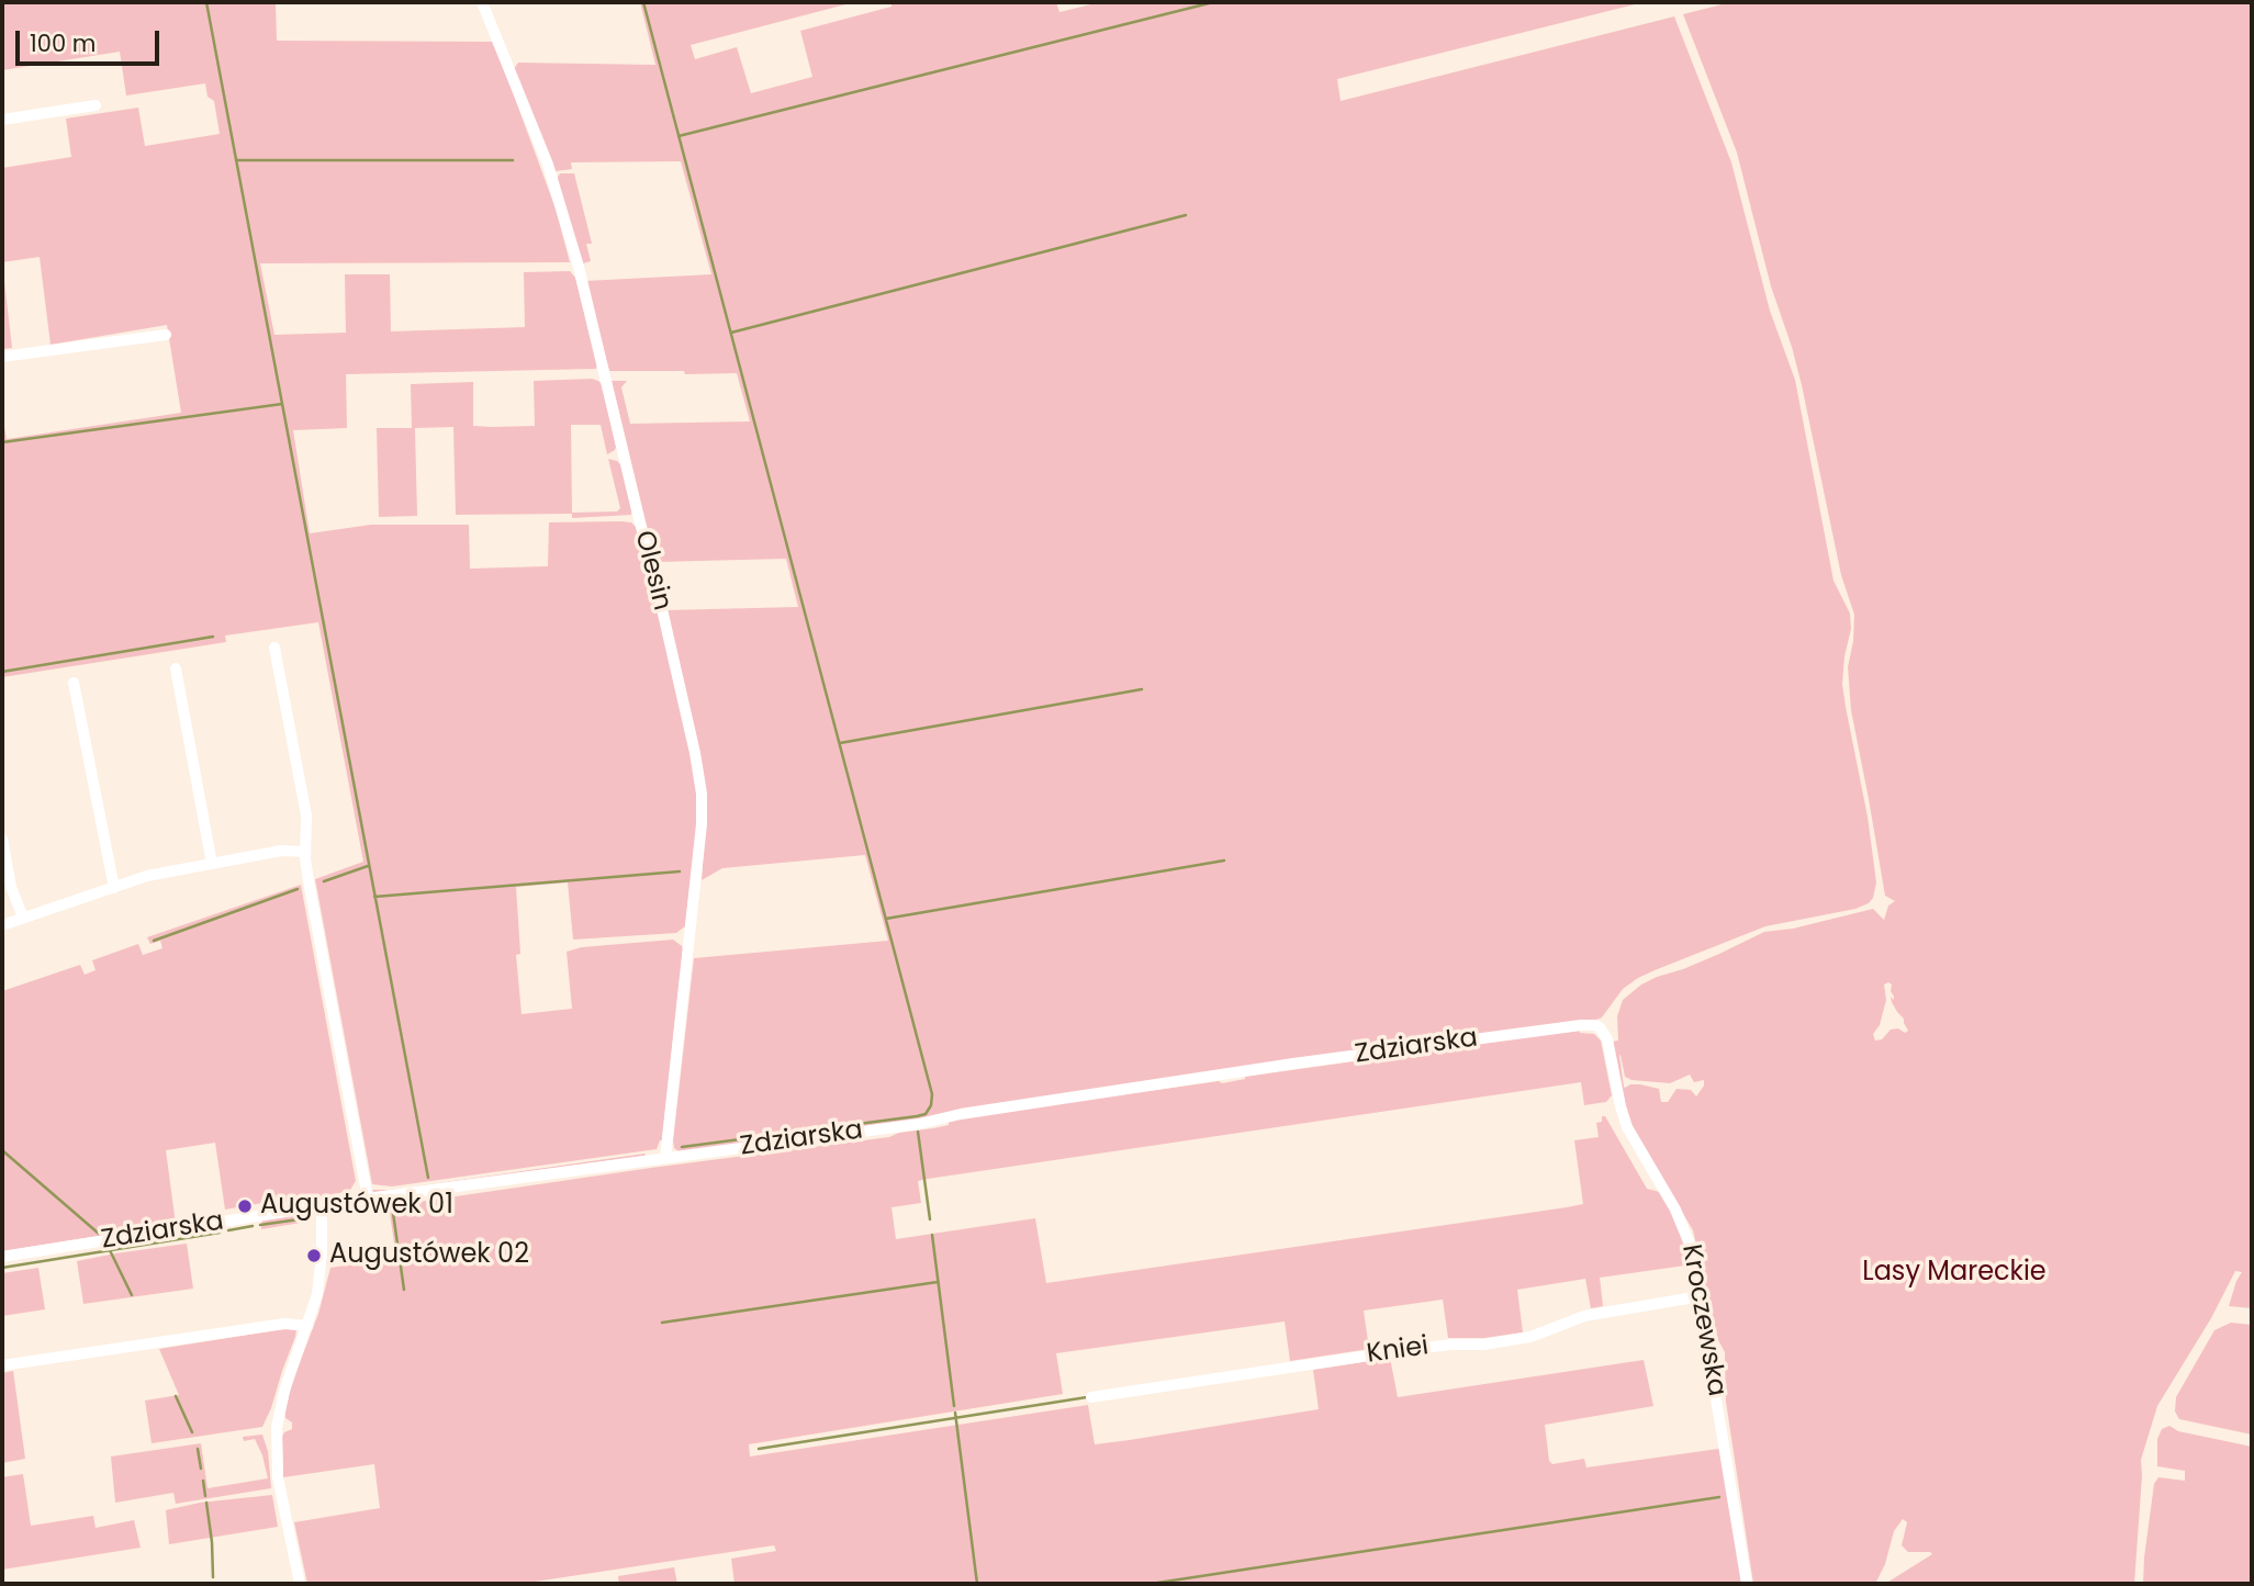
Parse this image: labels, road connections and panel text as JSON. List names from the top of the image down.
{
  "streets": {
    "street": [
      "Olesin",
      "Zdziarska",
      "Kroczewska",
      "Kniei"
    ]
  },
  "crossings": [
    ["Olesin", "Zdziarska"],
    ["Zdziarska", "Kroczewska"],
    ["Kroczewska", "Kniei"]
  ],
  "parks": ["Lasy Mareckie"],
  "places": ["Augustówek 01", "Augustówek 02"],
  "scale_bar": "100 m"
}
